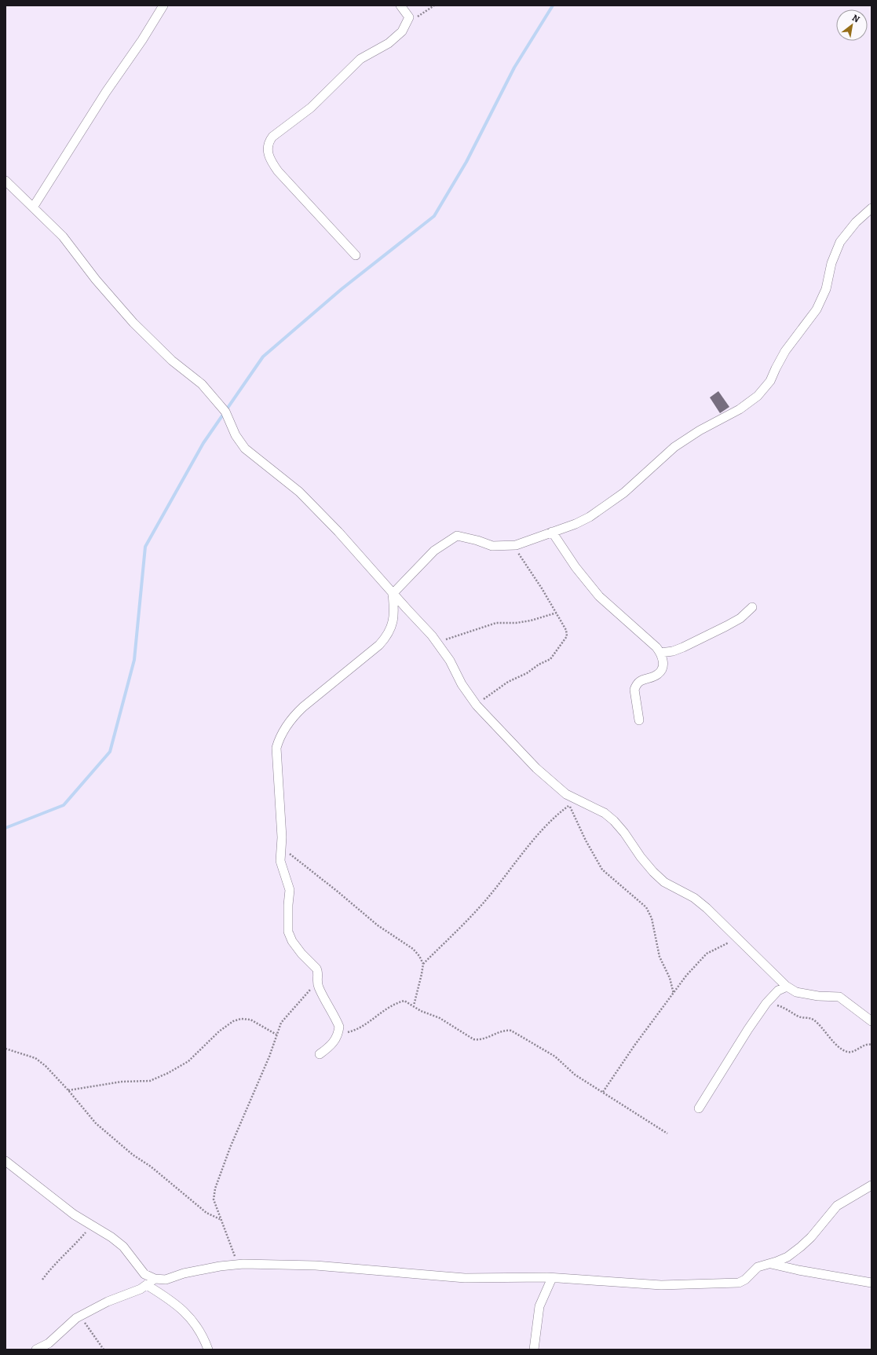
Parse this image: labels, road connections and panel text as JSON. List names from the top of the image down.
{
  "north": "top right"
}
